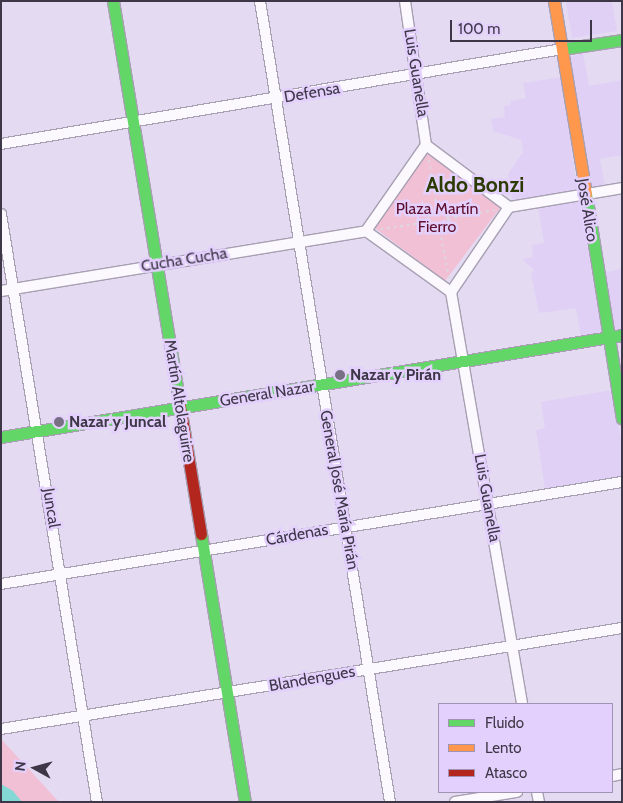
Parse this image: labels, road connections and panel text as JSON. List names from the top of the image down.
{
  "streets": {
    "street": [
      "Luis Guanella",
      "Defensa",
      "José Alico",
      "Cucha Cucha",
      "General Nazar",
      "Martín Altolaguirre",
      "General José María Pirán",
      "Juncal",
      "Cárdenas",
      "Blandengues"
    ]
  },
  "crossings": [
    ["Luis Guanella", "Defensa"],
    ["Luis Guanella", "General Nazar"],
    ["Luis Guanella", "Cárdenas"],
    ["Luis Guanella", "Blandengues"],
    ["Defensa", "José Alico"],
    ["Defensa", "Martín Altolaguirre"],
    ["Defensa", "General José María Pirán"],
    ["José Alico", "General Nazar"],
    ["Cucha Cucha", "Martín Altolaguirre"],
    ["Cucha Cucha", "General José María Pirán"],
    ["Cucha Cucha", "Juncal"],
    ["General Nazar", "Martín Altolaguirre"],
    ["General Nazar", "General José María Pirán"],
    ["General Nazar", "Juncal"],
    ["Martín Altolaguirre", "Cárdenas"],
    ["Martín Altolaguirre", "Blandengues"],
    ["General José María Pirán", "Cárdenas"],
    ["General José María Pirán", "Blandengues"],
    ["Juncal", "Cárdenas"],
    ["Juncal", "Blandengues"]
  ],
  "districts": ["Aldo Bonzi"],
  "parks": ["Plaza Martín Fierro"],
  "places": ["Nazar y Pirán", "Nazar y Juncal"],
  "legend": ["Fluido", "Lento", "Atasco"],
  "scale_bar": "100 m",
  "north": "left"
}
